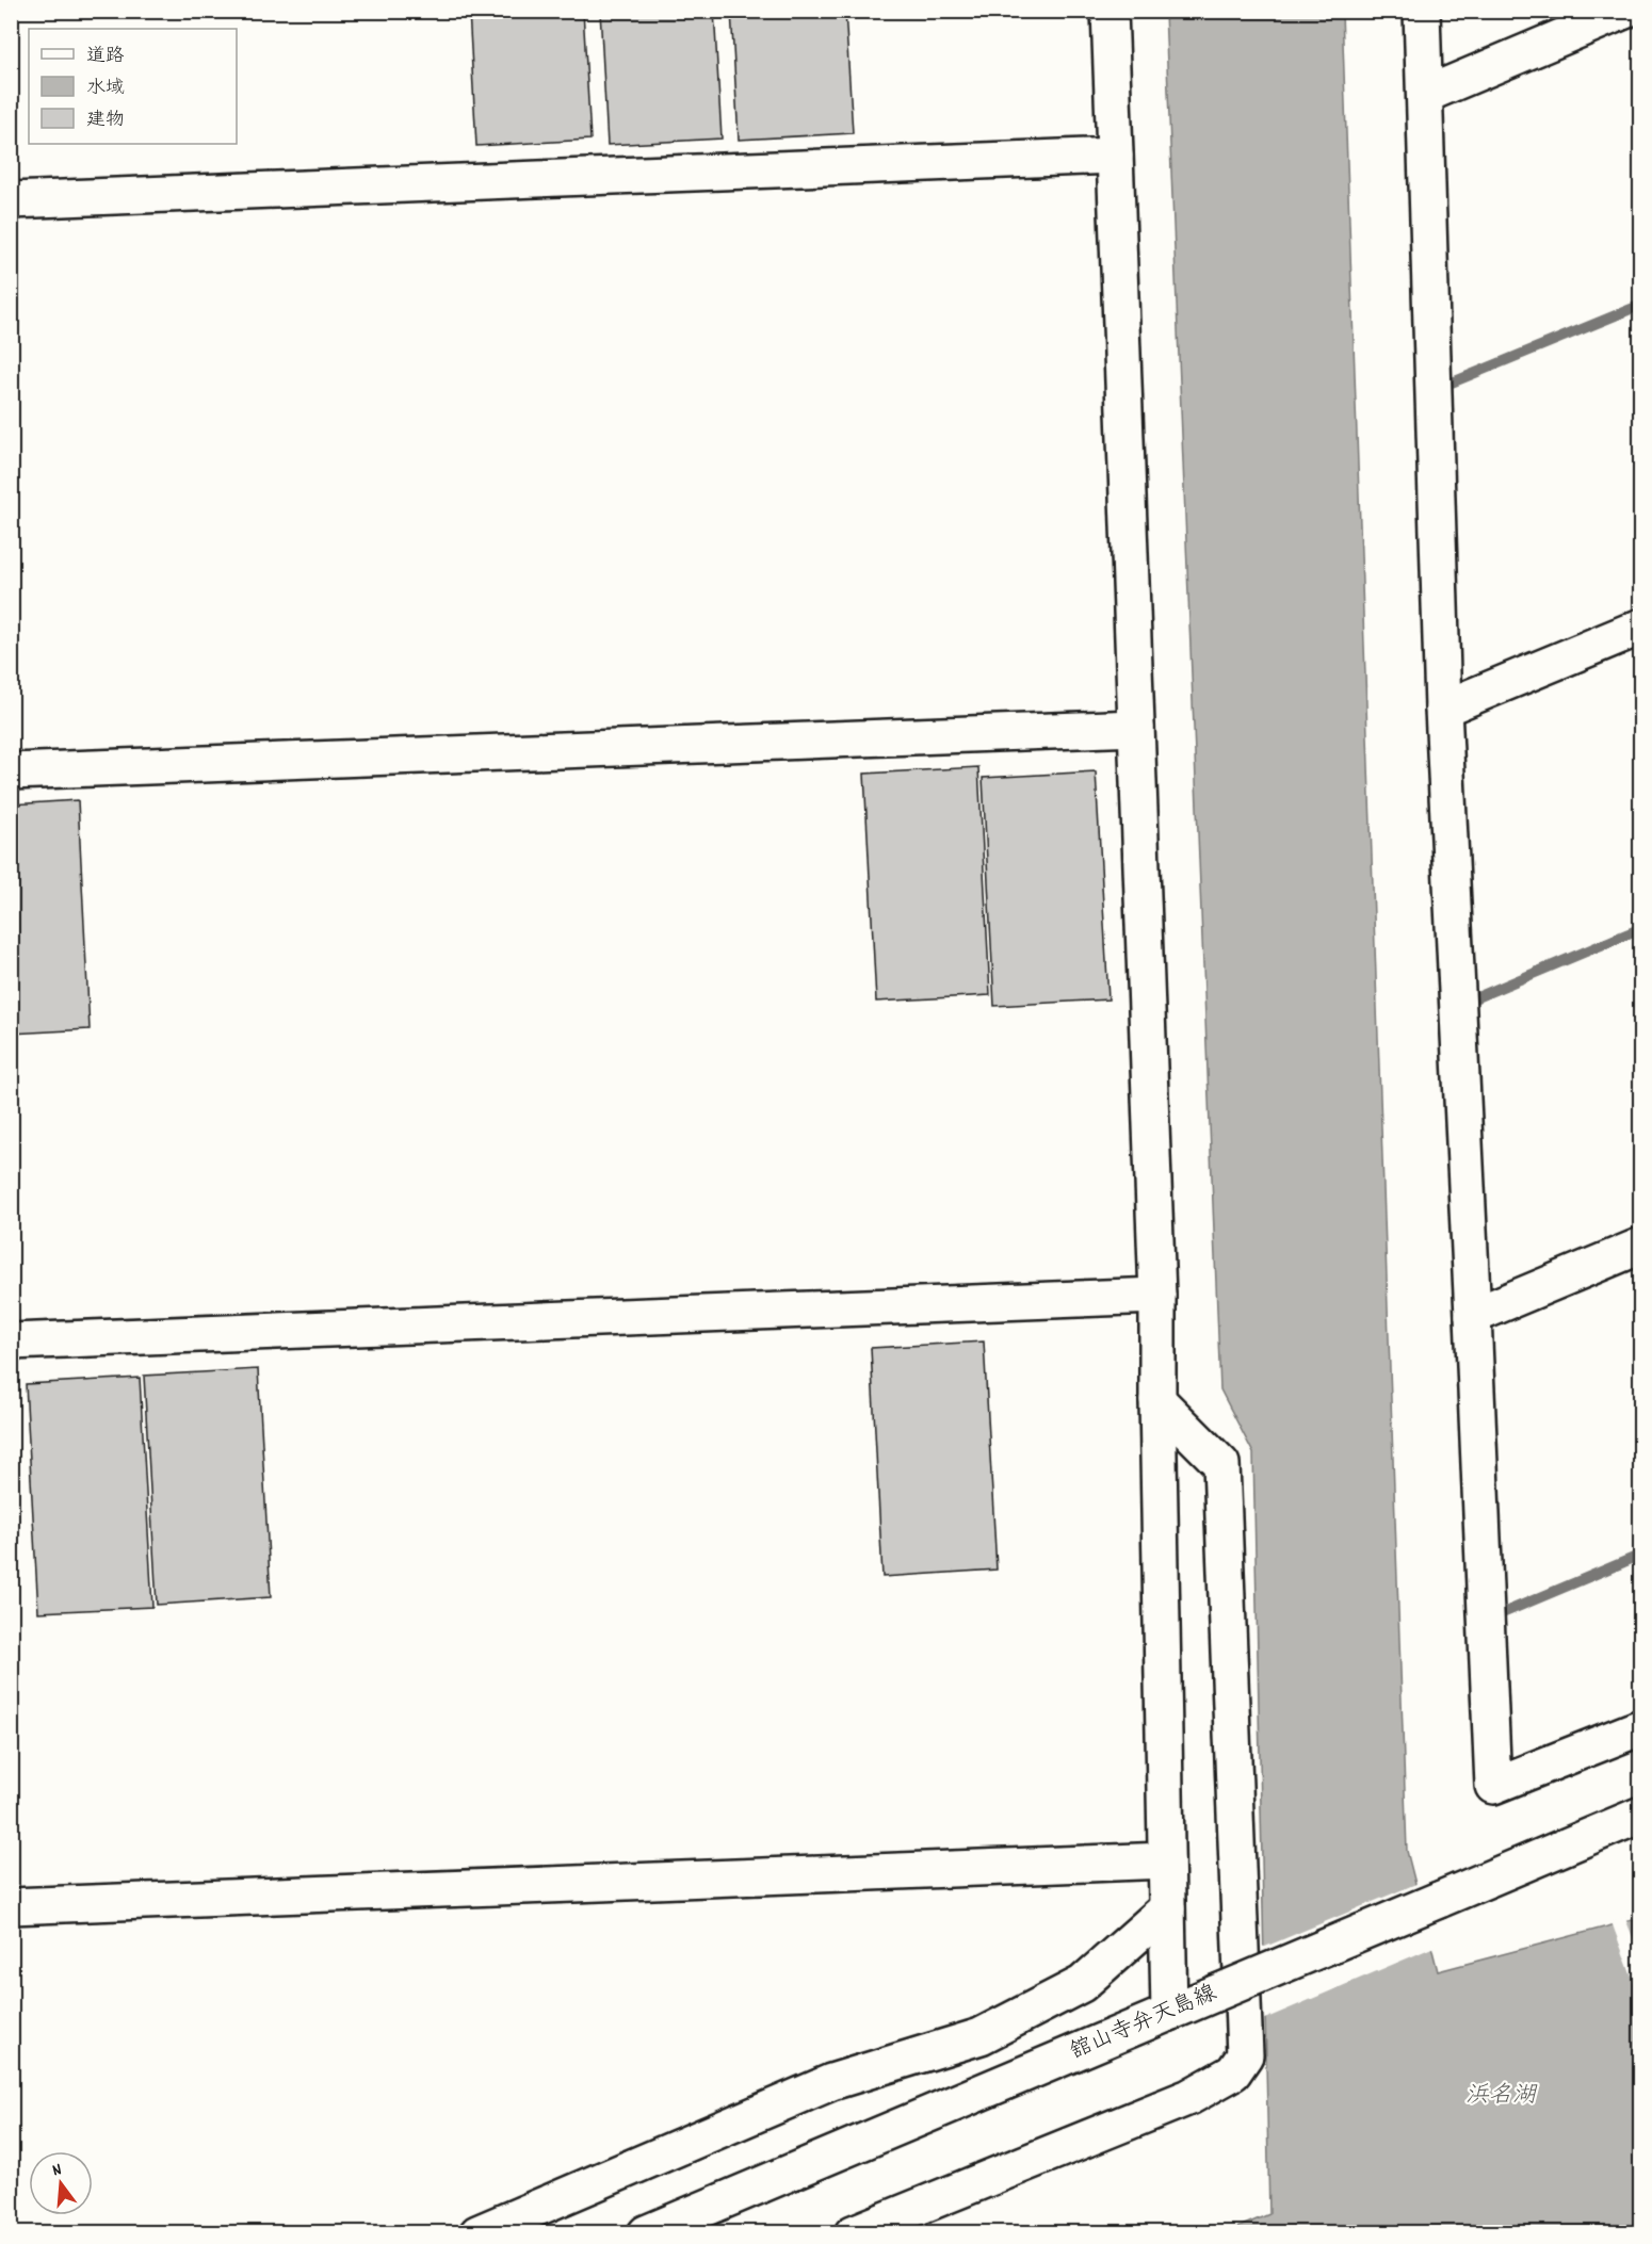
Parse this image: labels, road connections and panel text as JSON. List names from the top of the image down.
{
  "streets": {
    "street": ["舘山寺弁天島線"]
  },
  "water": ["浜名湖"],
  "legend": ["道路", "水域", "建物"],
  "north": "top"
}
